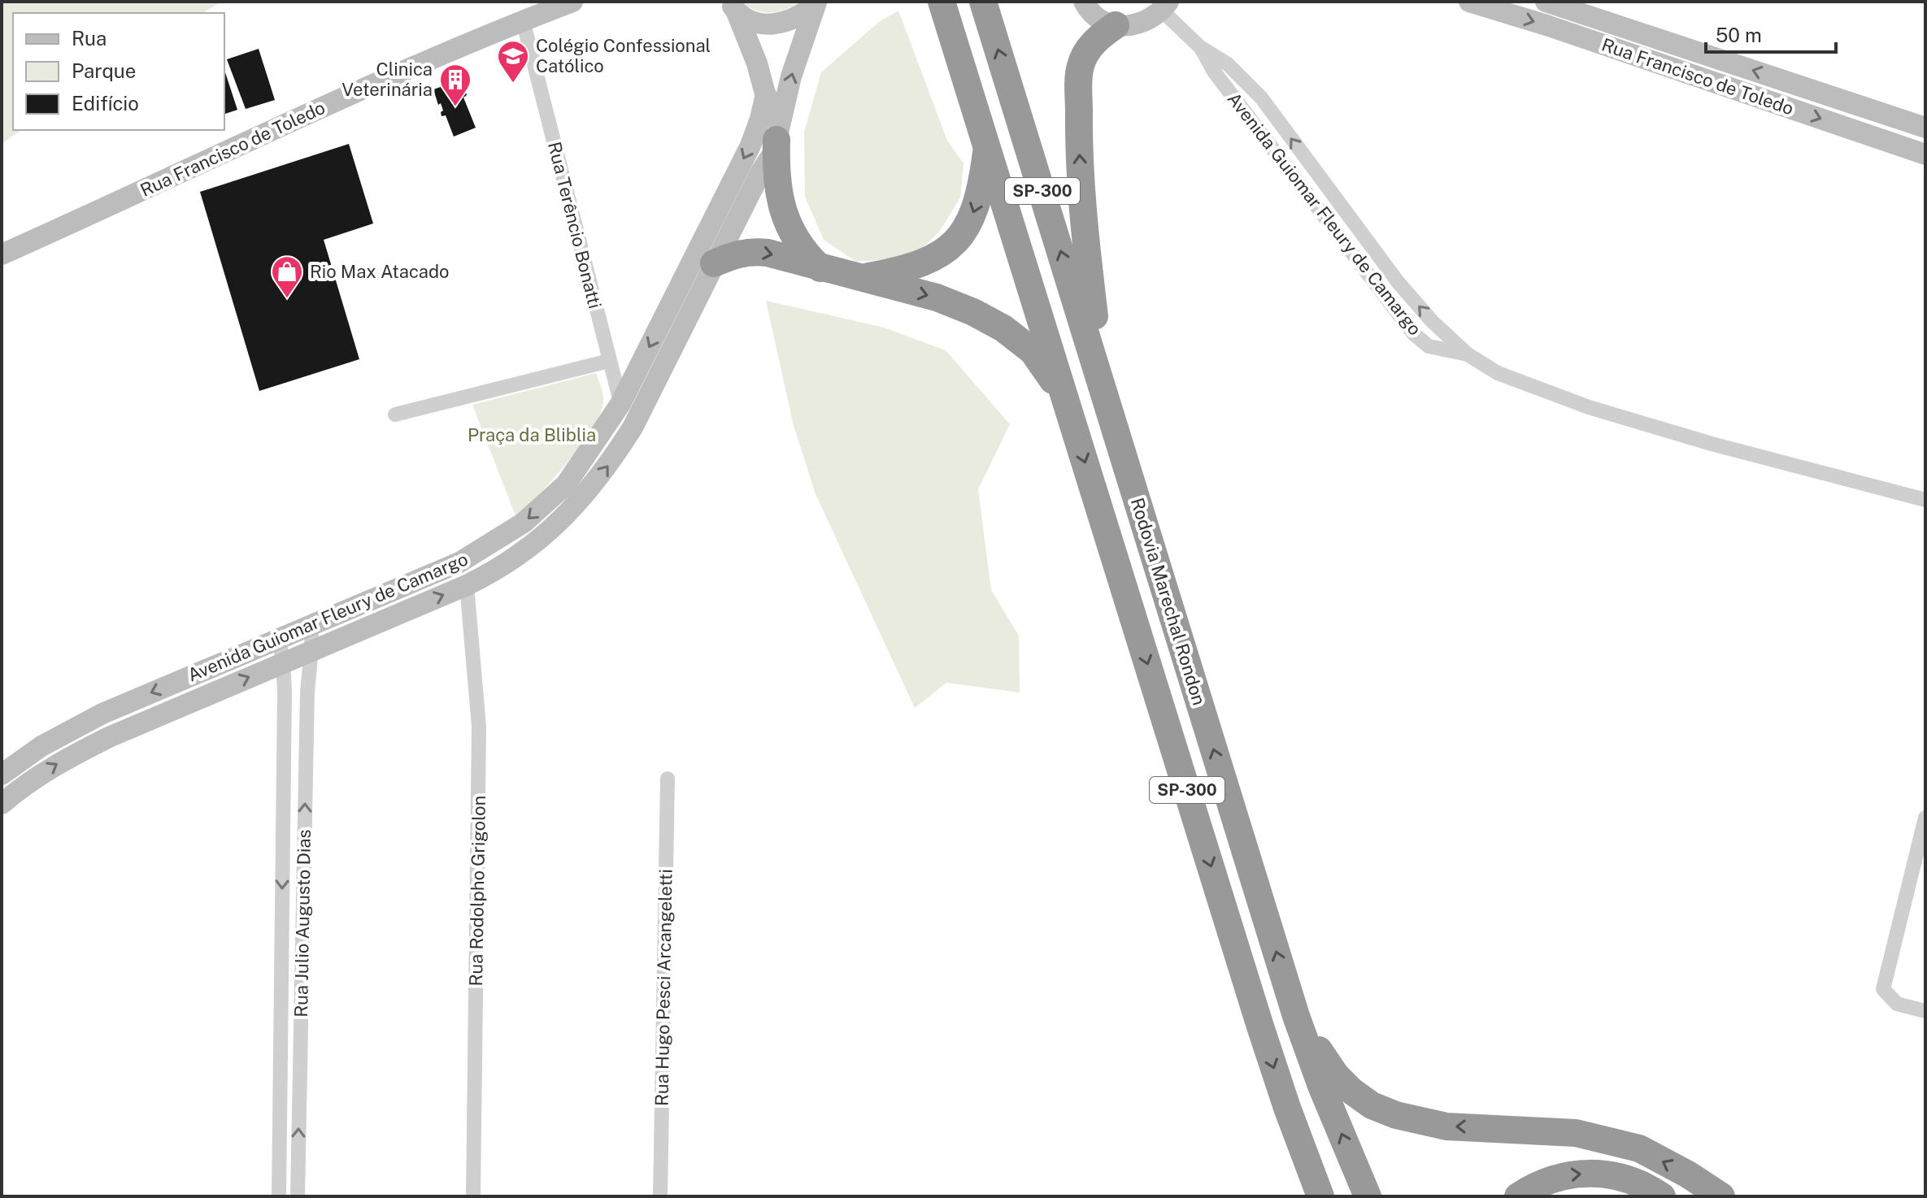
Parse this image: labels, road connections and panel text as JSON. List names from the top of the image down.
{
  "streets": {
    "highway": ["SP-300", "Rodovia Marechal Rondon"],
    "street": [
      "Rua Francisco de Toledo",
      "Avenida Guiomar Fleury de Camargo",
      "Rua Terêncio Bonatti",
      "Rua Rodolpho Grigolon",
      "Rua Julio Augusto Dias",
      "Rua Hugo Pesci Arcangeletti"
    ]
  },
  "crossings": [
    ["Rua Francisco de Toledo", "Rua Terêncio Bonatti"],
    ["Avenida Guiomar Fleury de Camargo", "Rua Terêncio Bonatti"],
    ["Avenida Guiomar Fleury de Camargo", "Rua Julio Augusto Dias"]
  ],
  "parks": ["Praça da Bliblia"],
  "places": {
    "school or university": ["Colégio Confessional Católico"],
    "building": ["Clinica Veterinária"],
    "shop": ["Rio Max Atacado"]
  },
  "legend": ["Rua", "Parque", "Edifício"],
  "scale_bar": "50 m"
}
